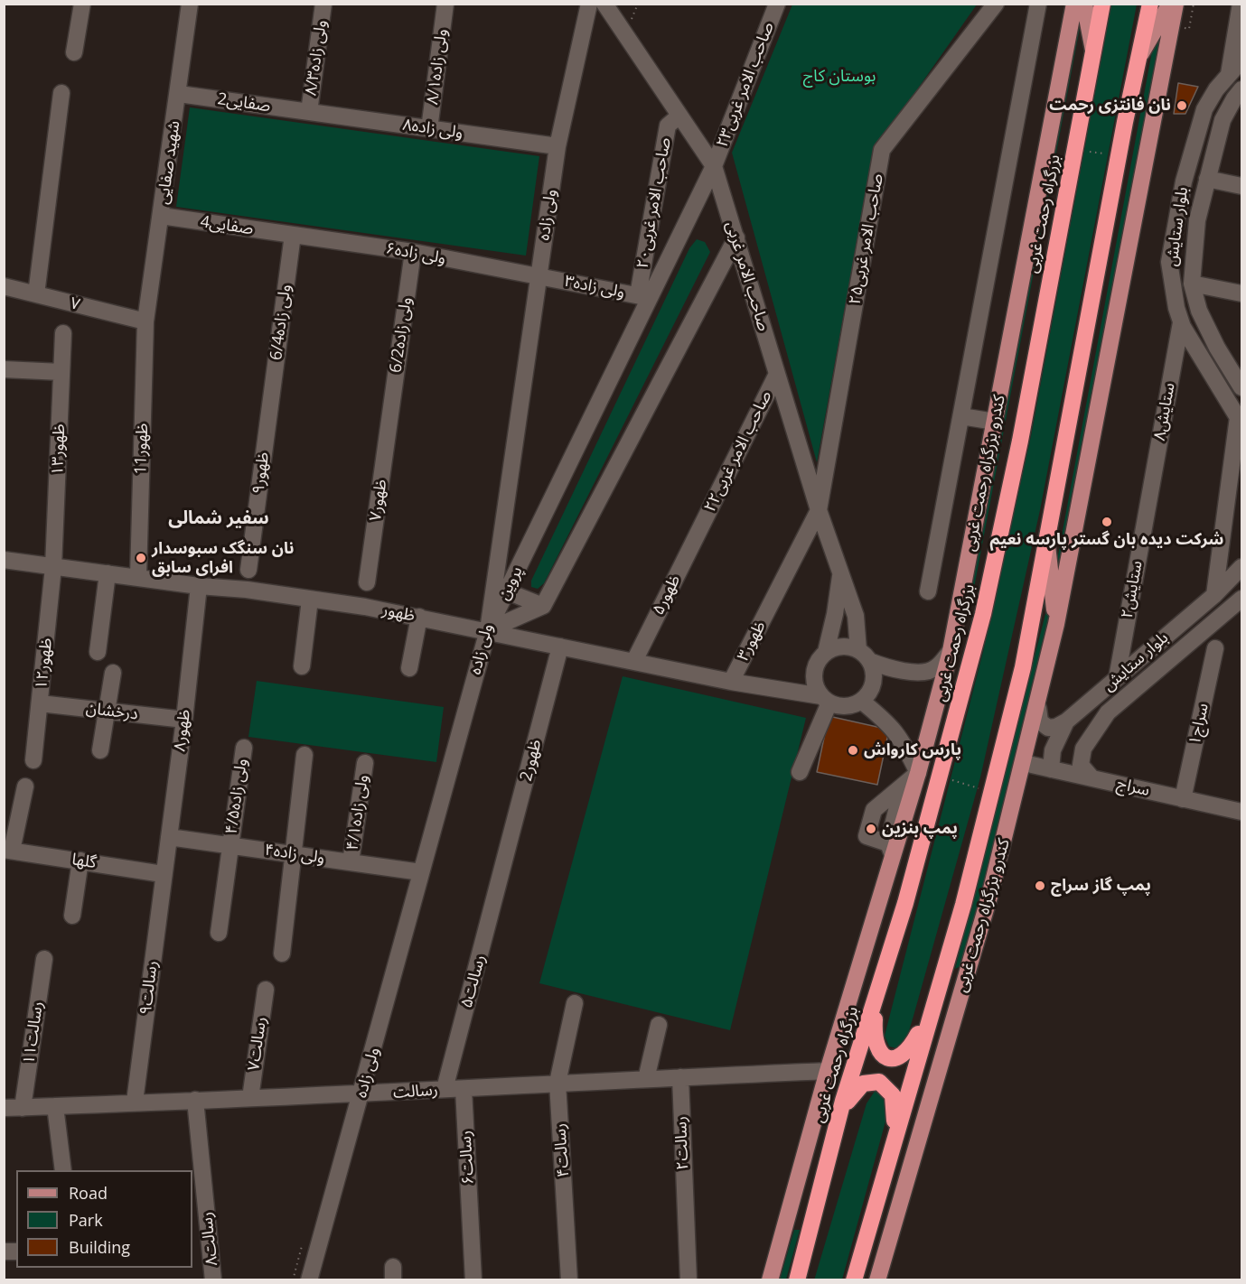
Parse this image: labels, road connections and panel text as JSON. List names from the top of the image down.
{
  "streets": {
    "highway": ["بزرگراه رحمت غربی"],
    "main road": ["کندرو بزرگراه رحمت غربی"],
    "street": [
      "ولی زاده۸/۳",
      "ولی زاده۸/۱",
      "صاحب الامر غربی۲۳",
      "2صفایی",
      "ولی زاده۸",
      "شهید صفایی",
      "صاحب الامر غربی۲۰",
      "ولی زاده",
      "4صفایی",
      "بلوار ستایش",
      "صاحب الامر غربی۲۵",
      "ولی زاده۶",
      "صاحب الامر غربی",
      "ولی زاده۳",
      "۷",
      "6/4ولی زاده",
      "6/2ولی زاده",
      "ستایش۸",
      "11ظهور",
      "ظهور۱۳",
      "صاحب الامر غربی٢٢",
      "ظهور۹",
      "ظهور۷",
      "پروین",
      "ستایش۲",
      "ظهور۵",
      "ظهور",
      "ظهور۳",
      "ظهور۱۲",
      "درخشان",
      "سراج۱",
      "ظهور۸",
      "2ظهور",
      "سراج",
      "ولی زاده۴/۵",
      "ولی زاده۴/۱",
      "ولی زاده۴",
      "گلها",
      "رسالت۵",
      "رسالت۹",
      "رسالت۱۱",
      "رسالت۷",
      "رسالت",
      "رسالت۲",
      "رسالت۴",
      "رسالت۶",
      "رسالت۸"
    ]
  },
  "crossings": [
    ["ولی زاده۸/۳", "2صفایی"],
    ["ولی زاده۸/۳", "ولی زاده۸"],
    ["ولی زاده۸/۱", "ولی زاده۸"],
    ["صاحب الامر غربی۲۳", "صاحب الامر غربی"],
    ["صاحب الامر غربی۲۳", "پروین"],
    ["2صفایی", "ولی زاده۸"],
    ["2صفایی", "شهید صفایی"],
    ["ولی زاده۸", "ولی زاده"],
    ["شهید صفایی", "4صفایی"],
    ["شهید صفایی", "۷"],
    ["شهید صفایی", "11ظهور"],
    ["صاحب الامر غربی۲۰", "صاحب الامر غربی"],
    ["صاحب الامر غربی۲۰", "ولی زاده۳"],
    ["صاحب الامر غربی۲۰", "پروین"],
    ["ولی زاده", "ولی زاده۶"],
    ["ولی زاده", "ولی زاده۳"],
    ["ولی زاده", "پروین"],
    ["ولی زاده", "ظهور"],
    ["ولی زاده", "ولی زاده۴"],
    ["ولی زاده", "رسالت"],
    ["4صفایی", "ولی زاده۶"],
    ["4صفایی", "6/4ولی زاده"],
    ["بلوار ستایش", "ستایش۸"],
    ["بلوار ستایش", "ستایش۲"],
    ["بلوار ستایش", "سراج"],
    ["صاحب الامر غربی۲۵", "صاحب الامر غربی"],
    ["صاحب الامر غربی۲۵", "ظهور۳"],
    ["ولی زاده۶", "ولی زاده۳"],
    ["ولی زاده۶", "6/4ولی زاده"],
    ["ولی زاده۶", "6/2ولی زاده"],
    ["صاحب الامر غربی", "صاحب الامر غربی٢٢"],
    ["صاحب الامر غربی", "پروین"],
    ["صاحب الامر غربی", "ظهور"],
    ["صاحب الامر غربی", "ظهور۳"],
    ["ولی زاده۳", "پروین"],
    ["۷", "11ظهور"],
    ["6/4ولی زاده", "ظهور۹"],
    ["6/2ولی زاده", "ظهور۷"],
    ["ستایش۸", "ستایش۲"],
    ["11ظهور", "ظهور"],
    ["ظهور۱۳", "ظهور"],
    ["ظهور۱۳", "ظهور۱۲"],
    ["صاحب الامر غربی٢٢", "ظهور۵"],
    ["کندرو بزرگراه رحمت غربی", "سراج"],
    ["کندرو بزرگراه رحمت غربی", "رسالت"],
    ["پروین", "ظهور"],
    ["ظهور۵", "ظهور"],
    ["ظهور", "ظهور۳"],
    ["ظهور", "ظهور۱۲"],
    ["ظهور", "ظهور۸"],
    ["ظهور", "2ظهور"],
    ["ظهور۱۲", "درخشان"],
    ["درخشان", "ظهور۸"],
    ["سراج۱", "سراج"],
    ["ظهور۸", "ولی زاده۴"],
    ["ظهور۸", "گلها"],
    ["ظهور۸", "رسالت۹"],
    ["2ظهور", "رسالت۵"],
    ["ولی زاده۴/۵", "ولی زاده۴"],
    ["ولی زاده۴/۱", "ولی زاده۴"],
    ["گلها", "رسالت۹"],
    ["رسالت۵", "رسالت"],
    ["رسالت۹", "رسالت"],
    ["رسالت۱۱", "رسالت"],
    ["رسالت۷", "رسالت"],
    ["رسالت", "رسالت۲"],
    ["رسالت", "رسالت۴"],
    ["رسالت", "رسالت۶"],
    ["رسالت", "رسالت۸"]
  ],
  "districts": ["سفیر شمالی"],
  "parks": ["بوستان کاج"],
  "places": [
    "نان فانتزی رحمت",
    "شرکت دیده بان گستر پارسه نعیم",
    "نان سنگک سبوسدار افرای سابق",
    "پارس کارواش",
    "پمپ بنزین",
    "پمپ گاز سراج"
  ],
  "legend": ["Road", "Park", "Building"]
}
